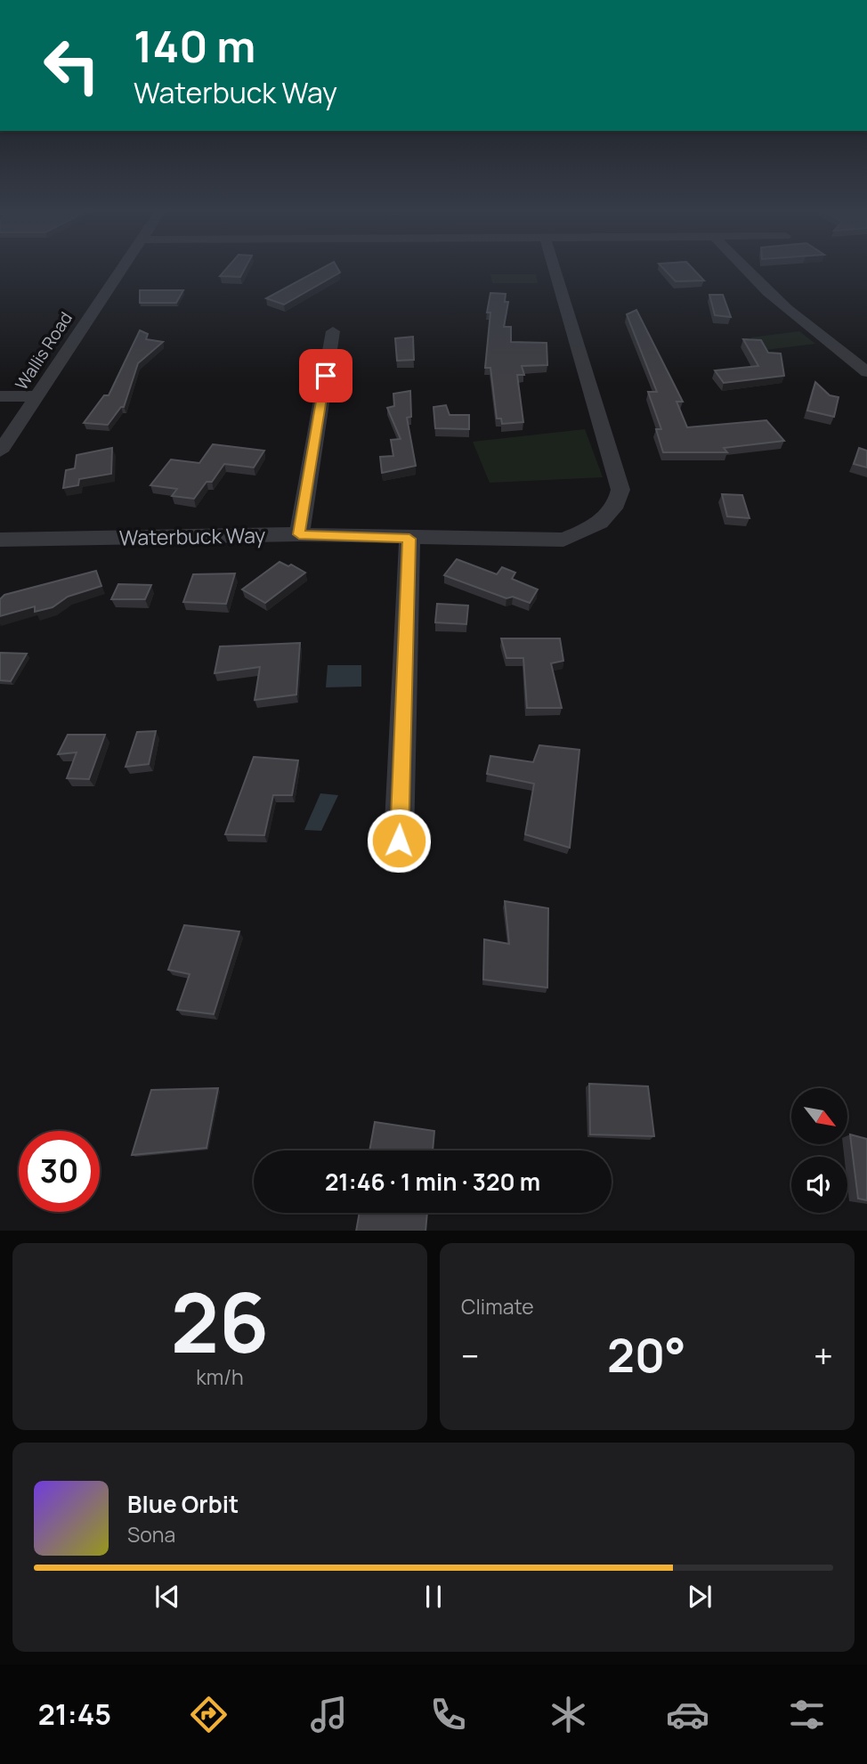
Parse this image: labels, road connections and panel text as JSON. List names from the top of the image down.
{
  "streets": {
    "street": ["Wallis Road", "Waterbuck Way"]
  },
  "north": "bottom right",
  "page": {
    "turn": ["140 m", "Waterbuck Way"],
    "limit": "30",
    "trip": "21:46 · 1 min · 320 m",
    "tile": [
      ["26", "km/h"],
      "Climate"
    ],
    "heat": ["−", "20°", "+"],
    "song": ["Blue Orbit", "Sona"],
    "tabs": "21:45"
  }
}
